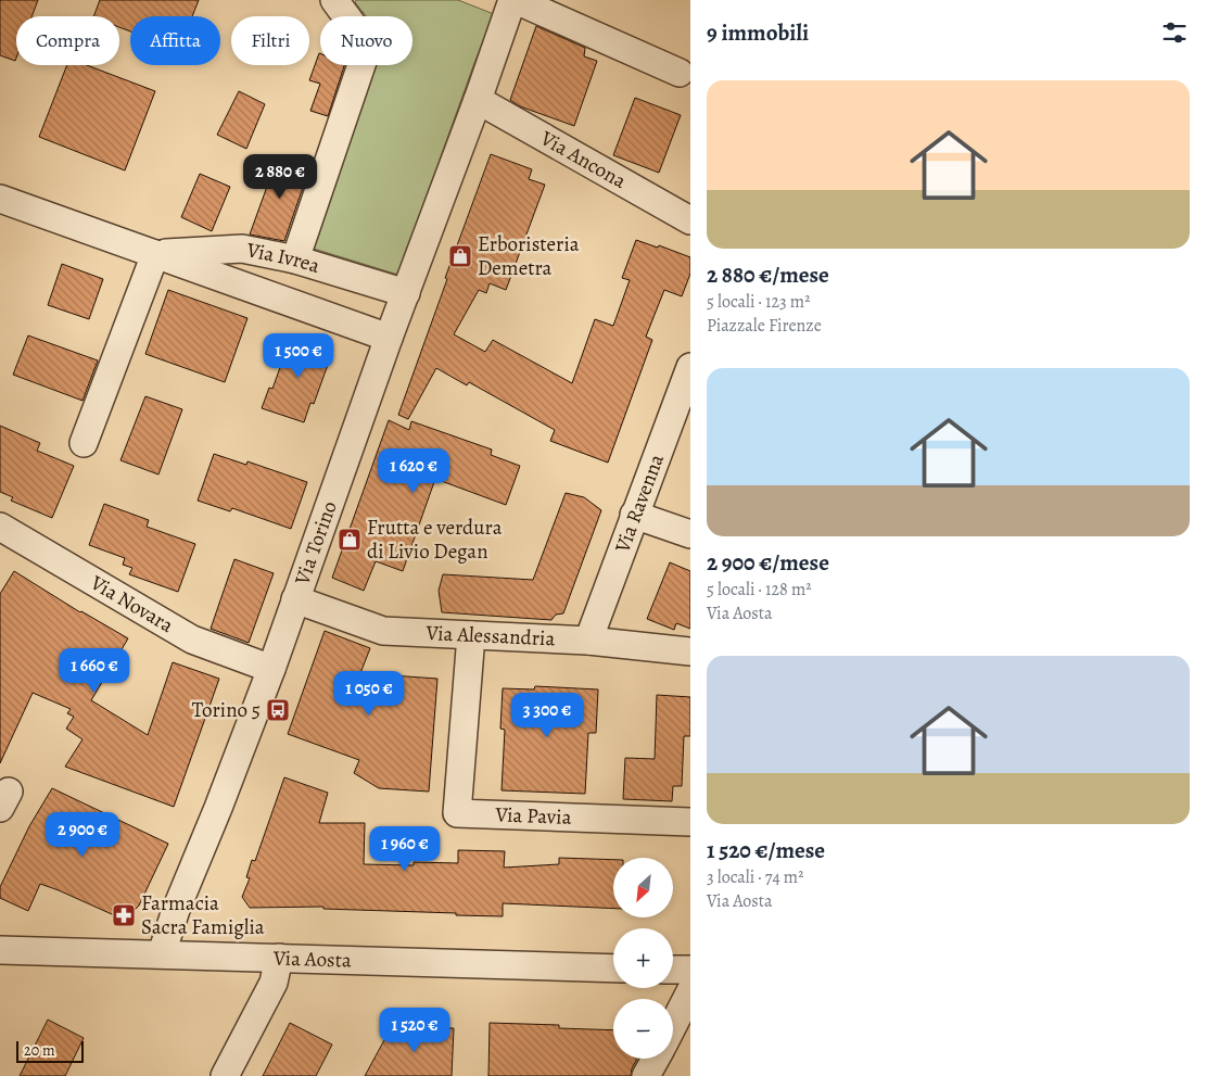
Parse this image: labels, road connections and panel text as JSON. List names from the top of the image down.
{
  "streets": {
    "street": [
      "Via Ancona",
      "Via Ivrea",
      "Via Ravenna",
      "Via Torino",
      "Via Novara",
      "Via Alessandria",
      "Via Pavia",
      "Via Aosta"
    ]
  },
  "crossings": [
    ["Via Ancona", "Via Torino"],
    ["Via Ivrea", "Via Torino"],
    ["Via Ravenna", "Via Alessandria"],
    ["Via Torino", "Via Novara"],
    ["Via Torino", "Via Alessandria"],
    ["Via Torino", "Via Aosta"],
    ["Via Alessandria", "Via Pavia"]
  ],
  "places": {
    "shop": ["Erboristeria Demetra", "Frutta e verdura di Livio Degan"],
    "bus stop": ["Torino 5"],
    "pharmacy": ["Farmacia Sacra Famiglia"]
  },
  "scale_bar": "20 m",
  "north": "bottom left",
  "page": {
    "heading": "9 immobili",
    "chip": [
      "Compra",
      "Affitta",
      "Filtri",
      "Nuovo"
    ],
    "list": [
      {
        "name": "2 880 €/mese",
        "note": "5 locali · 123 m² · Piazzale Firenze"
      },
      {
        "name": "2 900 €/mese",
        "note": "5 locali · 128 m² · Via Aosta"
      },
      {
        "name": "1 520 €/mese",
        "note": "3 locali · 74 m² · Via Aosta"
      }
    ],
    "price": [
      "2 880 €",
      "1 500 €",
      "1 620 €",
      "1 660 €",
      "1 050 €",
      "3 300 €",
      "2 900 €",
      "1 960 €",
      "1 520 €"
    ],
    "map_buttons": ["+", "−"],
    "scale": "20 m"
  }
}
